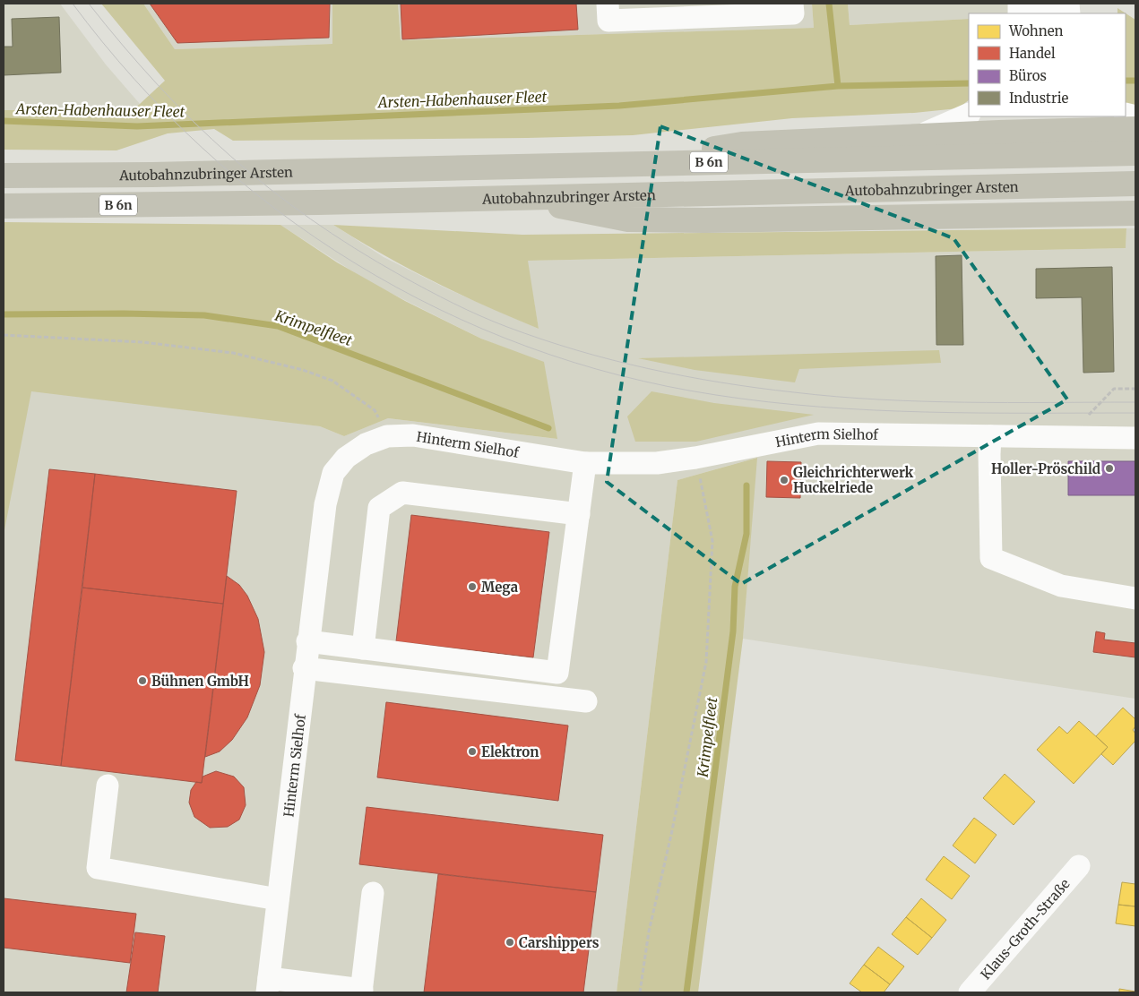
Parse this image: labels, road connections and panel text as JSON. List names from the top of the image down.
{
  "streets": {
    "highway": ["B 6n", "Autobahnzubringer Arsten"],
    "street": ["Hinterm Sielhof", "Klaus-Groth-Straße"]
  },
  "water": ["Arsten-Habenhauser Fleet", "Krimpelfleet"],
  "places": [
    "Holler-Pröschild",
    "Gleichrichterwerk Huckelriede",
    "Mega",
    "Bühnen GmbH",
    "Elektron",
    "Carshippers"
  ],
  "legend": [
    "Wohnen",
    "Handel",
    "Büros",
    "Industrie"
  ]
}
